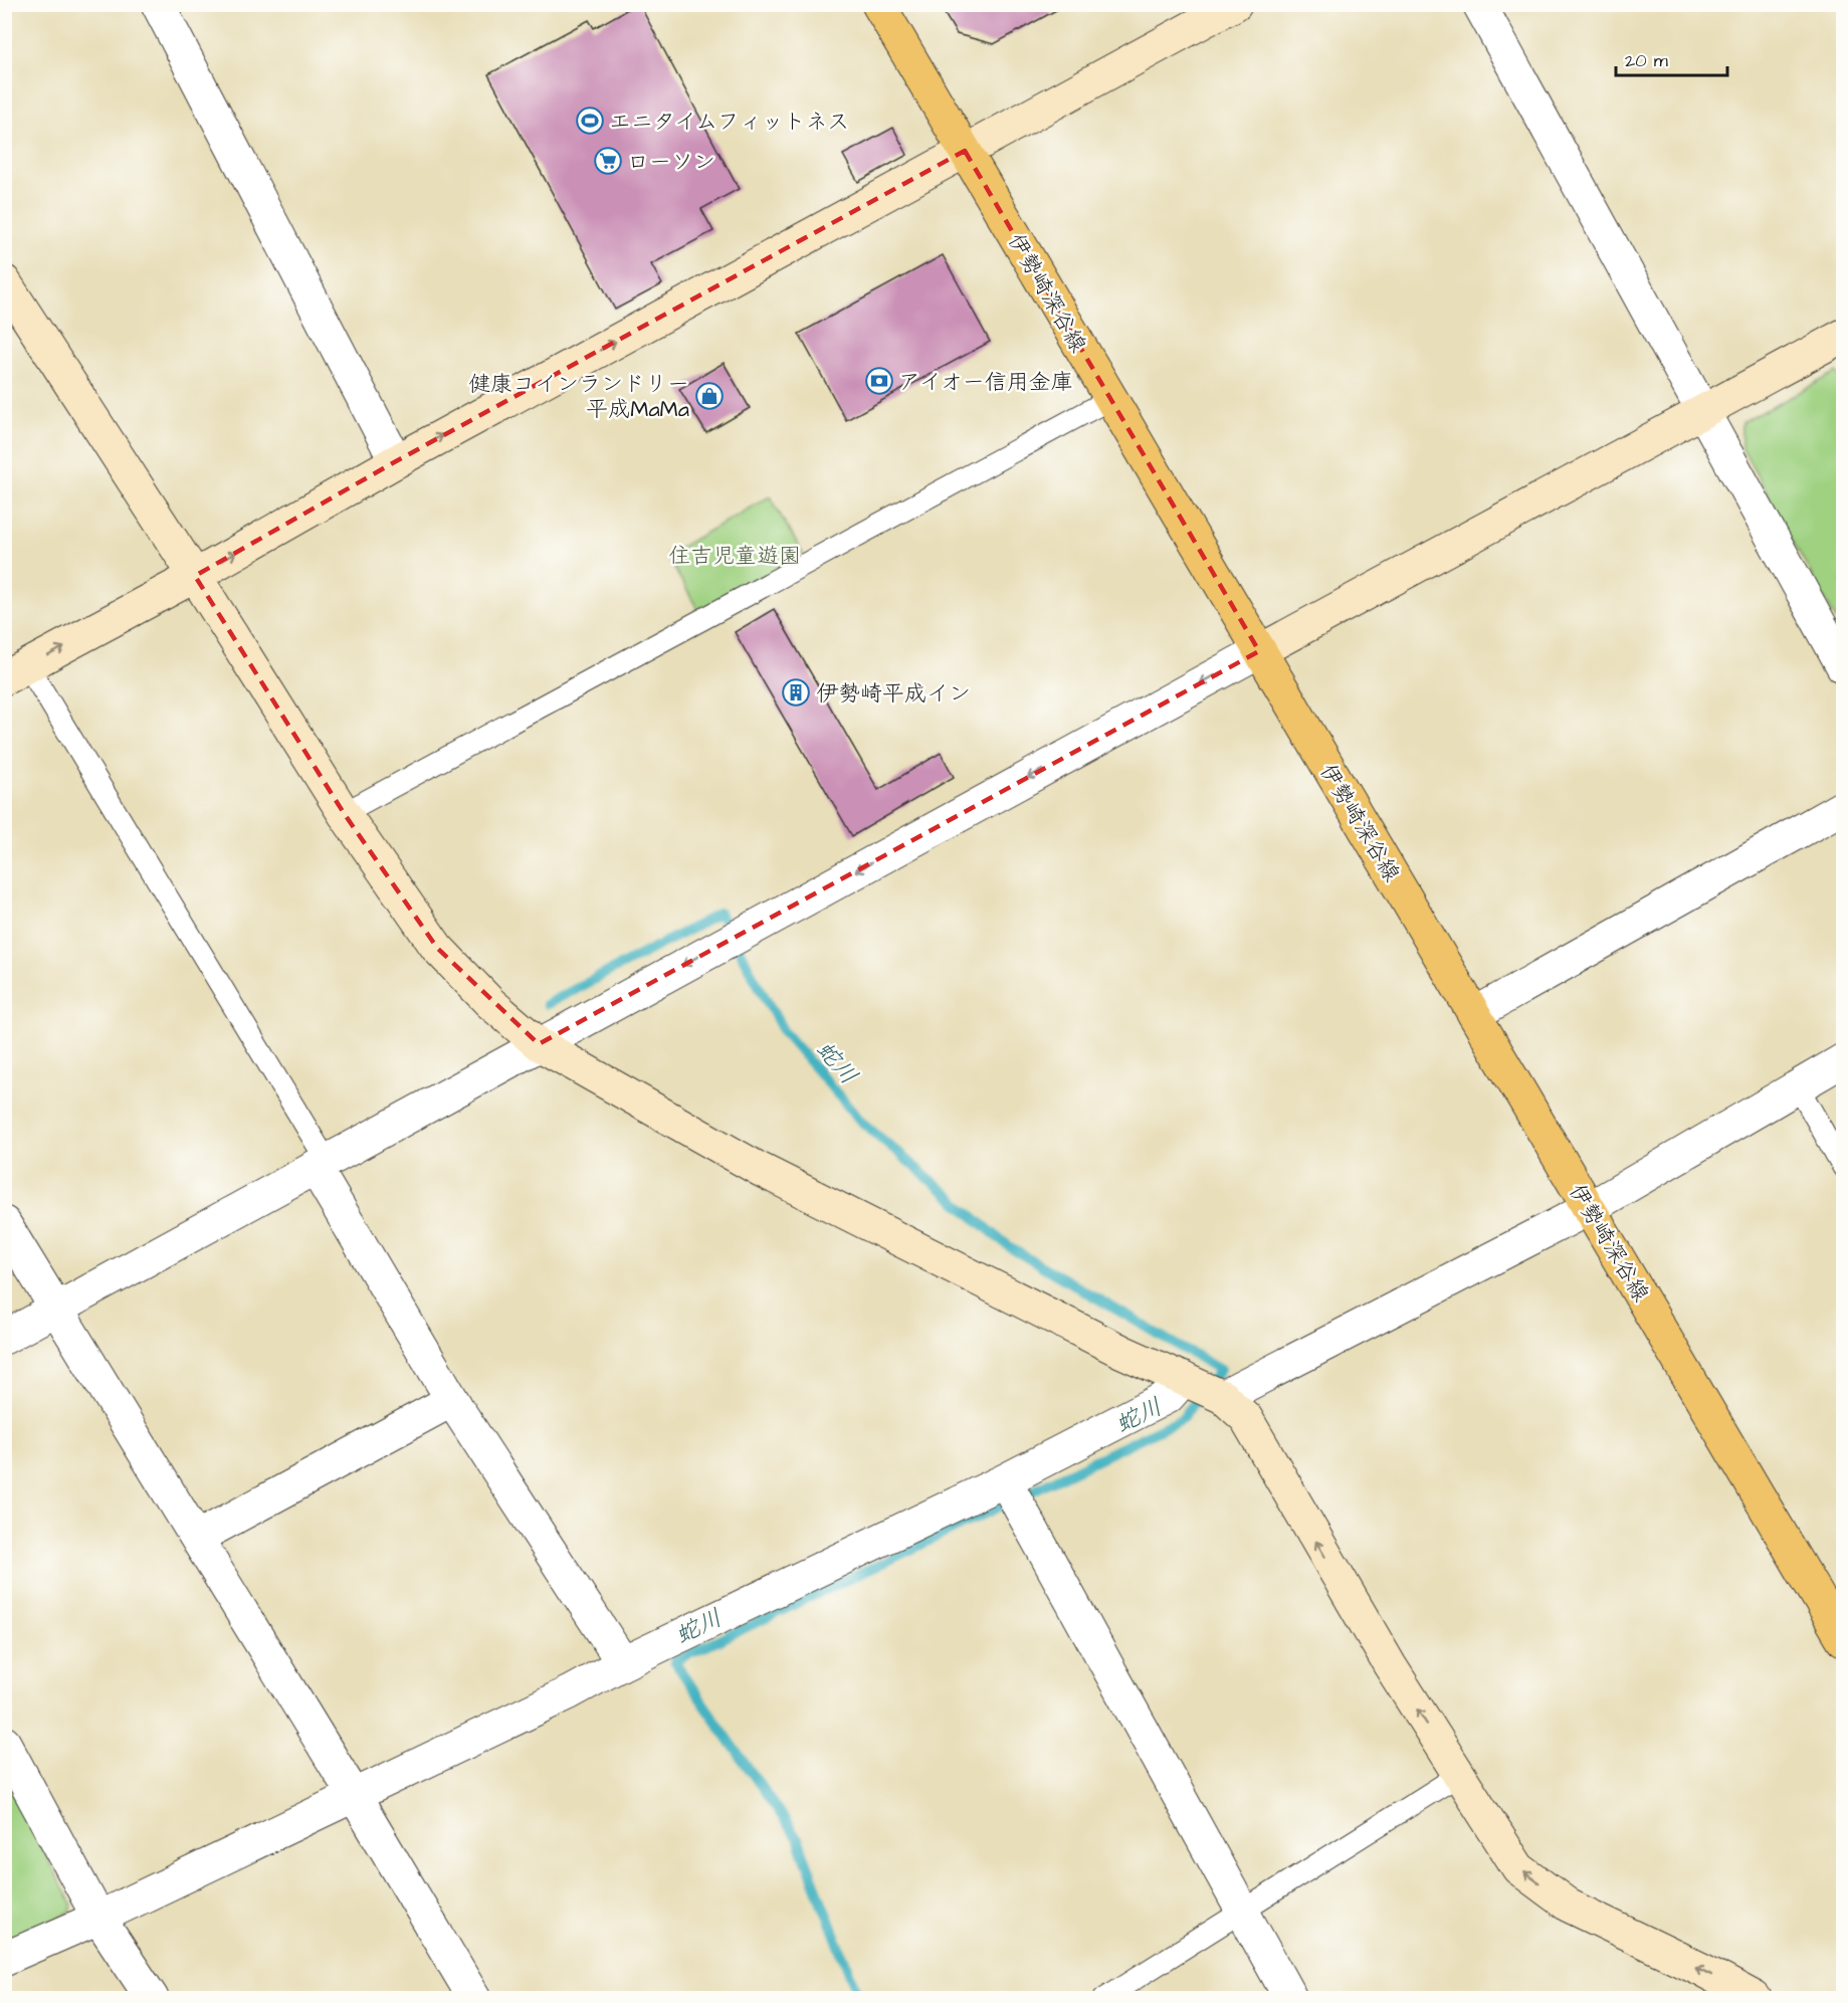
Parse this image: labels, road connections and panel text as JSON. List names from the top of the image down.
{
  "streets": {
    "main road": ["伊勢崎深谷線"]
  },
  "water": ["蛇川"],
  "parks": ["住吉児童遊園"],
  "places": {
    "sports": ["エニタイムフィットネス"],
    "supermarket": ["ローソン"],
    "bank": ["アイオー信用金庫"],
    "shop": ["健康コインランドリー 平成MaMa"],
    "building": ["伊勢崎平成イン"]
  },
  "scale_bar": "20 m"
}
